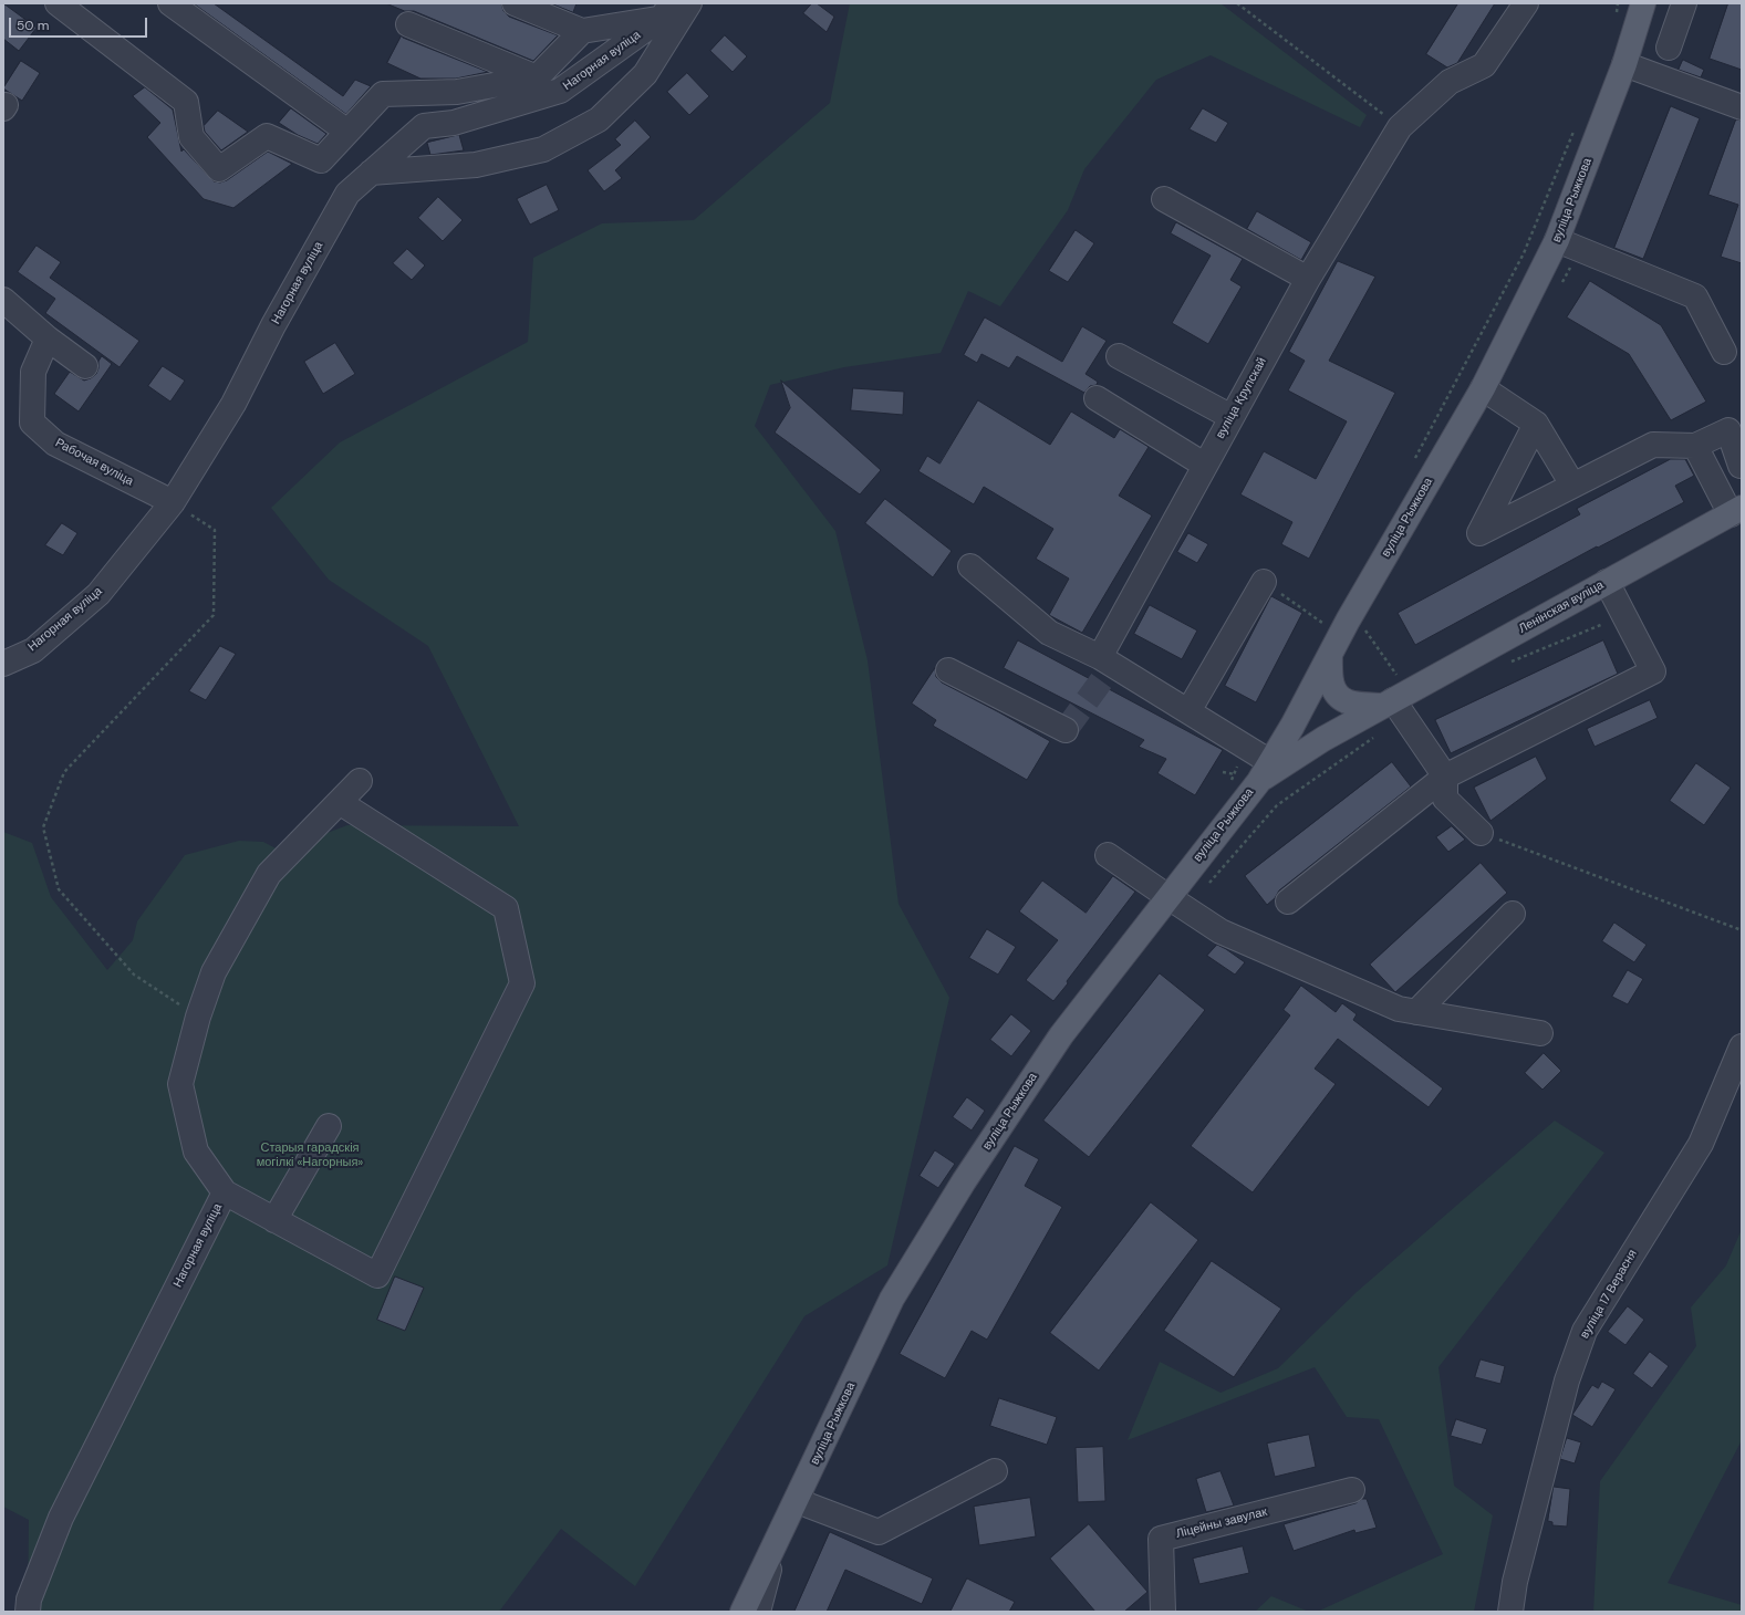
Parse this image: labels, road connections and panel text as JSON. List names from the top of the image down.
{
  "streets": {
    "main road": ["вуліца Рыжкова", "Ленінская вуліца"],
    "street": [
      "Нагорная вуліца",
      "вуліца Крупскай",
      "Рабочая вуліца",
      "вуліца 17 Верасня",
      "Ліцейны завулак"
    ]
  },
  "crossings": [
    ["Нагорная вуліца", "Рабочая вуліца"],
    ["вуліца Рыжкова", "Ленінская вуліца"]
  ],
  "parks": ["Старыя гарадскія могілкі «Нагорныя»"],
  "scale_bar": "50 m"
}
